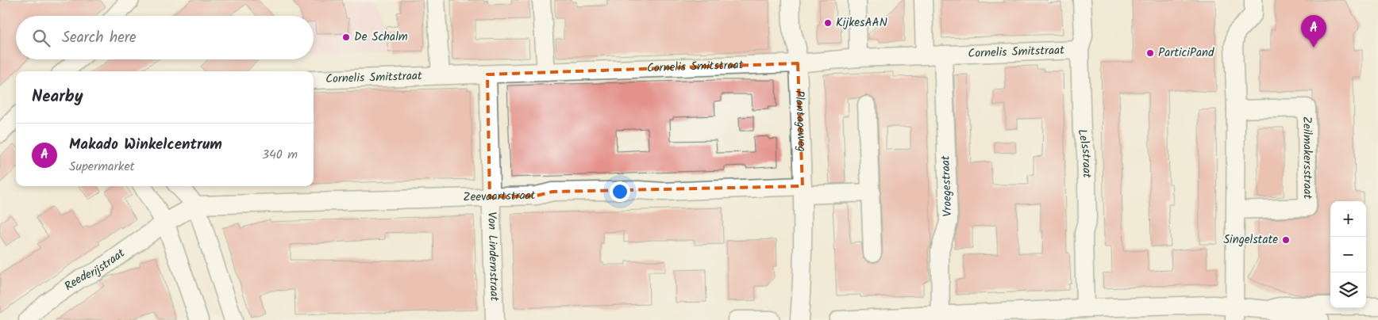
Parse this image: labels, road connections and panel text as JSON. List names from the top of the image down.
{
  "streets": {
    "street": [
      "Cornelis Smitstraat",
      "Plantageweg",
      "Lelsstraat",
      "Zeilmakersstraat",
      "Vroegestraat",
      "Zeevaartstraat",
      "Von Lindernstraat",
      "Reederijstraat"
    ]
  },
  "crossings": [
    ["Cornelis Smitstraat", "Plantageweg"],
    ["Cornelis Smitstraat", "Lelsstraat"],
    ["Cornelis Smitstraat", "Vroegestraat"],
    ["Cornelis Smitstraat", "Von Lindernstraat"],
    ["Plantageweg", "Zeevaartstraat"],
    ["Zeevaartstraat", "Von Lindernstraat"],
    ["Zeevaartstraat", "Reederijstraat"]
  ],
  "places": [
    "KijkesAAN",
    "De Schalm",
    "ParticiPand",
    "Singelstate"
  ],
  "page": {
    "pins": "A",
    "search": "Search here",
    "heading": "Nearby",
    "list": [
      {
        "mark": "A",
        "name": "Makado Winkelcentrum",
        "note": "Supermarket",
        "value": "340 m"
      }
    ],
    "map_buttons": ["+", "−"]
  }
}
